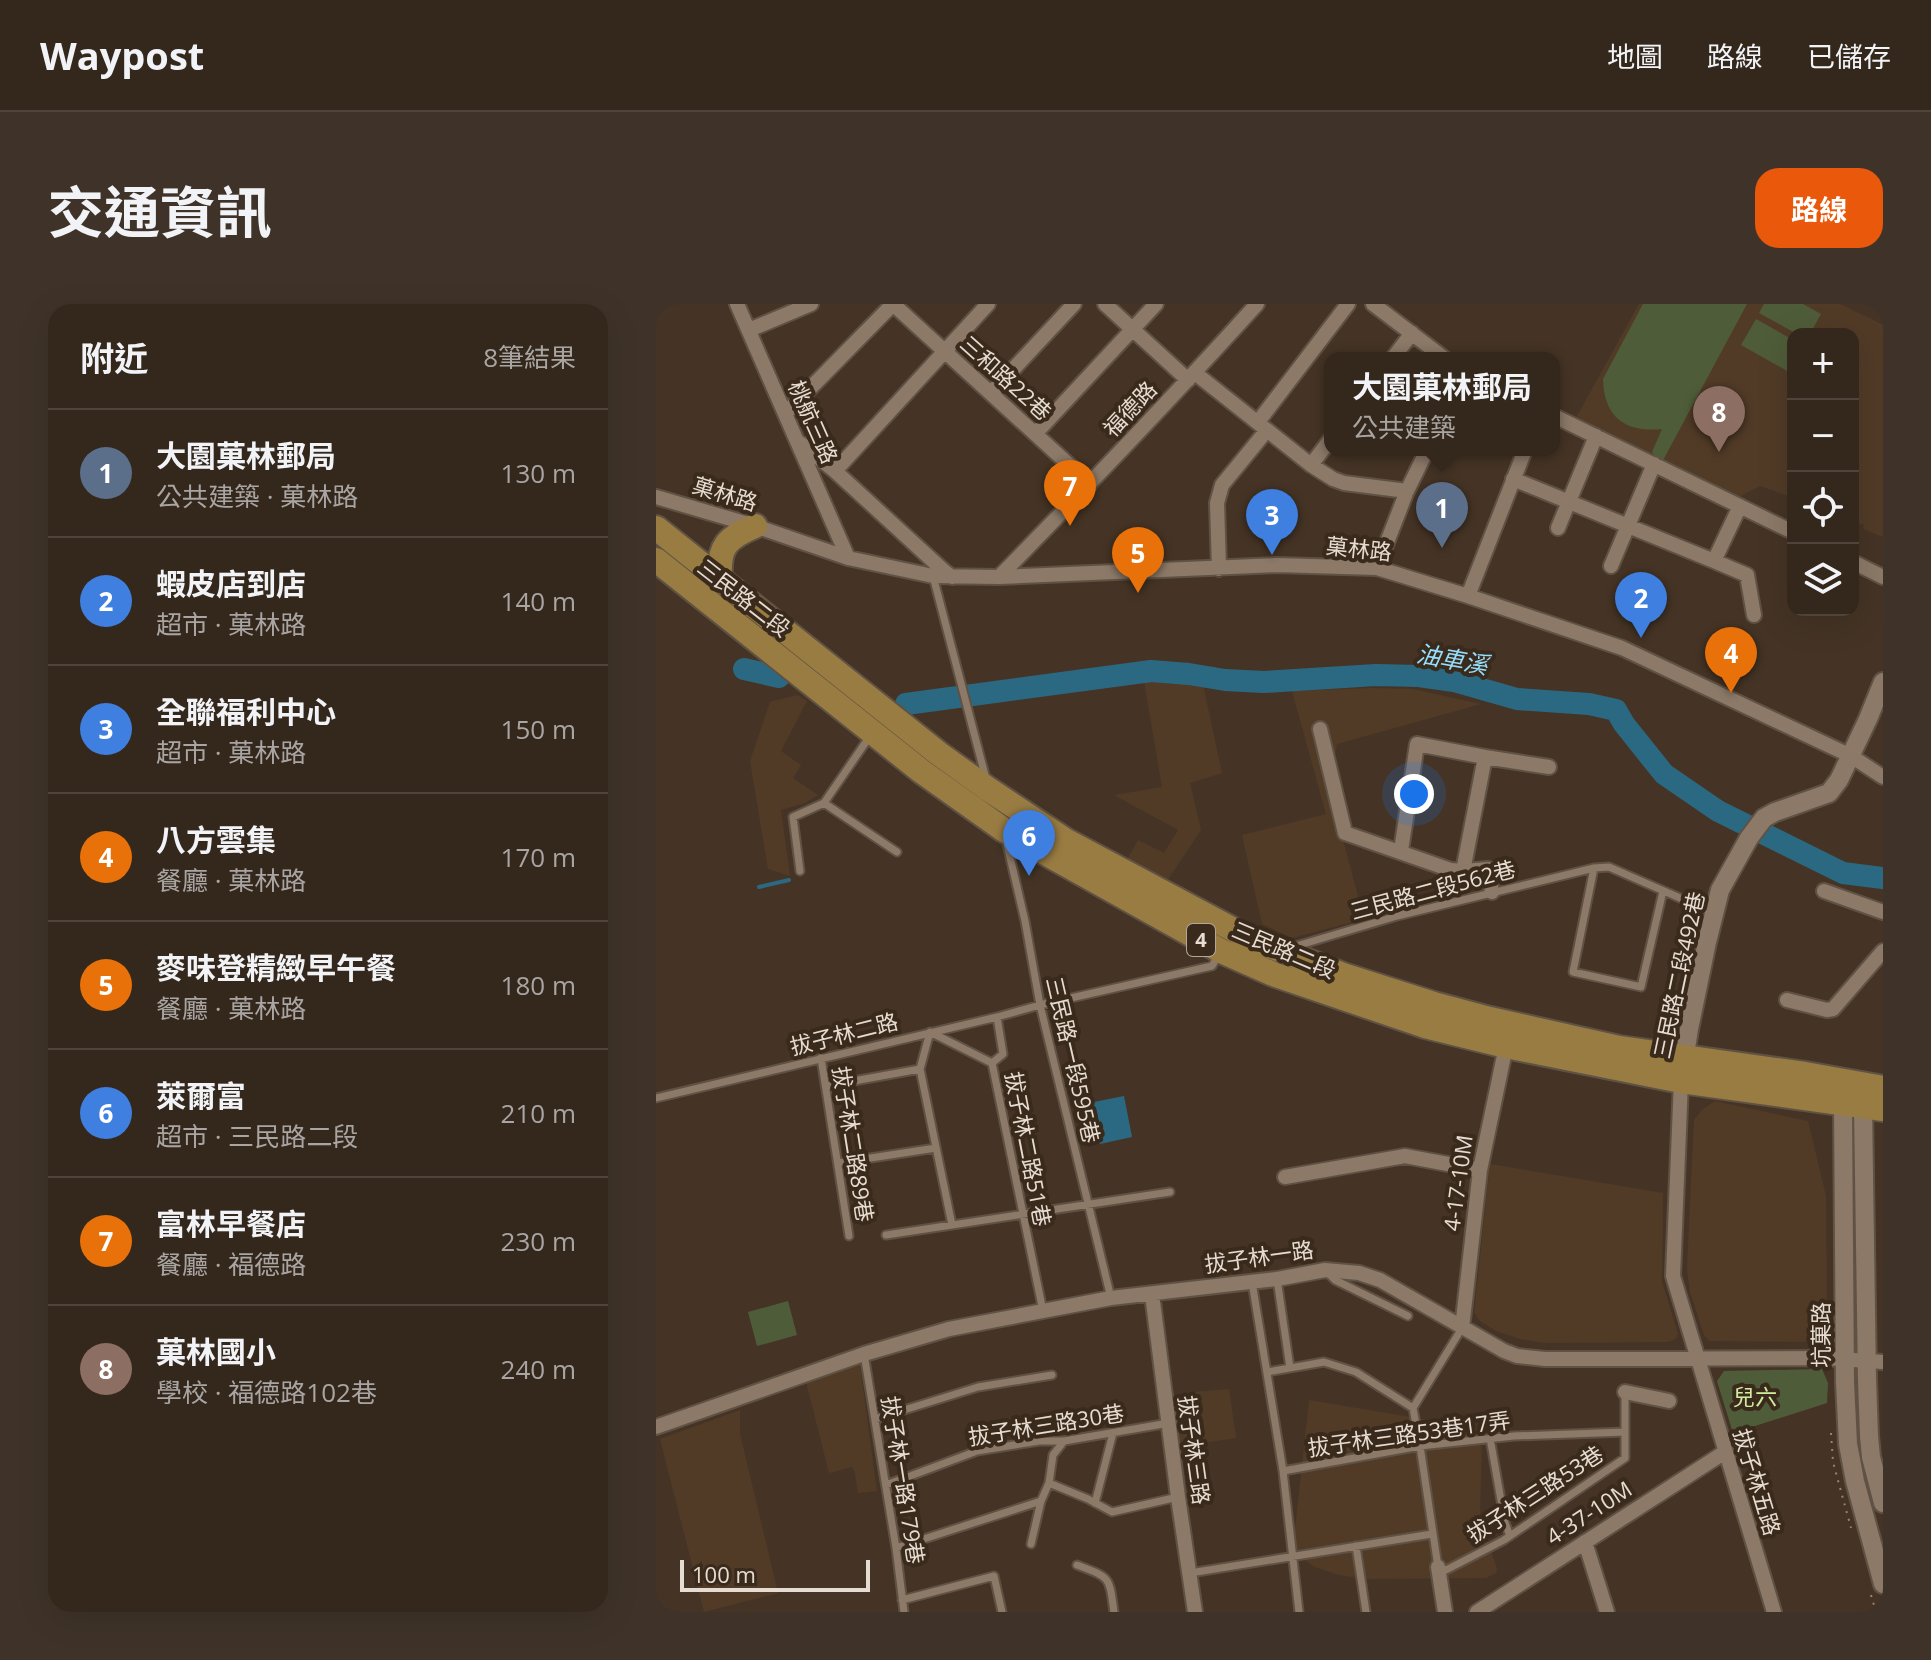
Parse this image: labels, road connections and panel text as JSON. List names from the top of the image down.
{
  "streets": {
    "main road": ["三民路二段", "4"],
    "street": [
      "三和路22巷",
      "福德路",
      "桃航三路",
      "菓林路",
      "三民路二段492巷",
      "4-17-10M",
      "拔子林一路",
      "坑菓路",
      "拔子林三路",
      "拔子林五路",
      "4-37-10M"
    ],
    "lane": [
      "三民路二段562巷",
      "拔子林二路",
      "三民路一段595巷",
      "拔子林二路89巷",
      "拔子林二路51巷",
      "拔子林三路30巷",
      "拔子林三路53巷17弄",
      "拔子林一路179巷",
      "拔子林三路53巷"
    ]
  },
  "crossings": [
    ["三和路22巷", "福德路"],
    ["福德路", "菓林路"],
    ["桃航三路", "菓林路"],
    ["菓林路", "三民路二段492巷"],
    ["三民路二段", "三民路二段562巷"],
    ["三民路二段", "三民路二段492巷"],
    ["三民路二段", "拔子林二路"],
    ["三民路二段", "三民路一段595巷"],
    ["三民路二段", "4-17-10M"],
    ["三民路二段", "坑菓路"],
    ["三民路二段", "拔子林五路"],
    ["三民路二段492巷", "拔子林五路"],
    ["拔子林二路", "三民路一段595巷"],
    ["拔子林二路", "拔子林二路89巷"],
    ["拔子林二路", "拔子林二路51巷"],
    ["三民路一段595巷", "拔子林一路"],
    ["拔子林二路51巷", "拔子林一路"],
    ["4-17-10M", "拔子林一路"],
    ["拔子林一路", "坑菓路"],
    ["拔子林一路", "拔子林三路"],
    ["拔子林一路", "拔子林一路179巷"],
    ["拔子林一路", "拔子林五路"],
    ["拔子林三路30巷", "拔子林三路"],
    ["拔子林三路30巷", "拔子林一路179巷"],
    ["拔子林三路53巷17弄", "拔子林三路53巷"],
    ["拔子林三路", "拔子林三路53巷"],
    ["拔子林五路", "4-37-10M"]
  ],
  "water": ["油車溪"],
  "parks": ["兒六"],
  "scale_bar": "100 m",
  "page": {
    "header": "Waypost",
    "nav": ["地圖", "路線", "已儲存"],
    "title": "交通資訊",
    "buttons": "路線",
    "heading": ["附近", "8筆結果"],
    "map_buttons": ["+", "−"],
    "popup": ["大園菓林郵局", "公共建築"],
    "pins": [
      "8",
      "7",
      "1",
      "3",
      "5",
      "2",
      "4",
      "6"
    ],
    "list": [
      {
        "mark": "1",
        "name": "大園菓林郵局",
        "note": "公共建築 · 菓林路",
        "value": "130 m"
      },
      {
        "mark": "2",
        "name": "蝦皮店到店",
        "note": "超市 · 菓林路",
        "value": "140 m"
      },
      {
        "mark": "3",
        "name": "全聯福利中心",
        "note": "超市 · 菓林路",
        "value": "150 m"
      },
      {
        "mark": "4",
        "name": "八方雲集",
        "note": "餐廳 · 菓林路",
        "value": "170 m"
      },
      {
        "mark": "5",
        "name": "麥味登精緻早午餐",
        "note": "餐廳 · 菓林路",
        "value": "180 m"
      },
      {
        "mark": "6",
        "name": "萊爾富",
        "note": "超市 · 三民路二段",
        "value": "210 m"
      },
      {
        "mark": "7",
        "name": "富林早餐店",
        "note": "餐廳 · 福德路",
        "value": "230 m"
      },
      {
        "mark": "8",
        "name": "菓林國小",
        "note": "學校 · 福德路102巷",
        "value": "240 m"
      }
    ],
    "scale": "100 m"
  }
}
